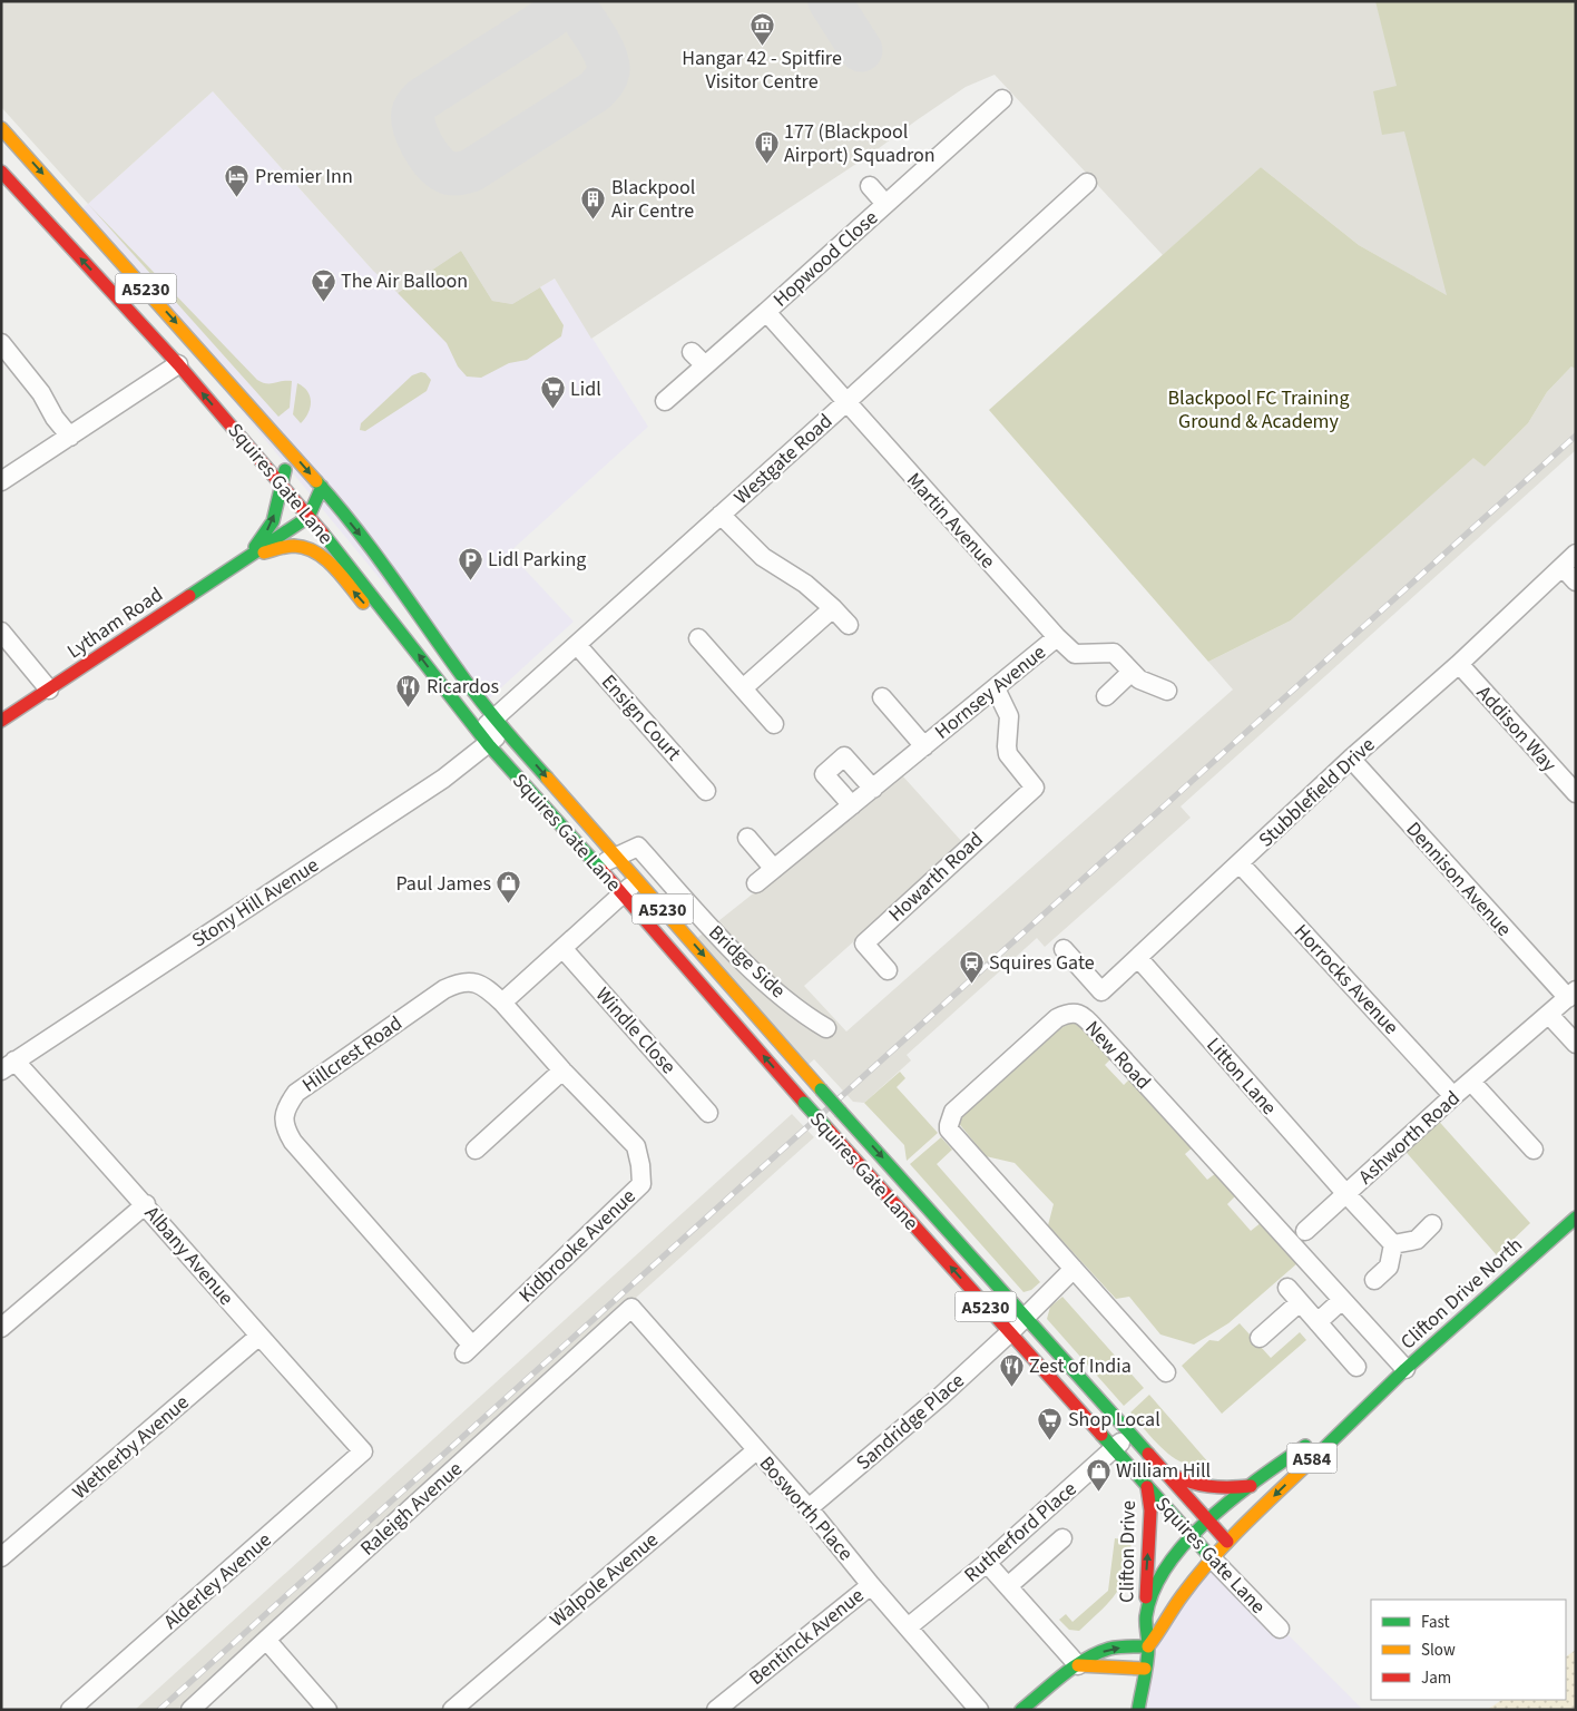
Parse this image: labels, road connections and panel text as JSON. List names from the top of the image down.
{
  "streets": {
    "main road": [
      "A5230",
      "Squires Gate Lane",
      "Lytham Road",
      "Clifton Drive North",
      "A584",
      "Clifton Drive"
    ],
    "street": [
      "Hopwood Close",
      "Westgate Road",
      "Martin Avenue",
      "Hornsey Avenue",
      "Ensign Court",
      "Addison Way",
      "Stubblefield Drive",
      "Howarth Road",
      "Dennison Avenue",
      "Stony Hill Avenue",
      "Bridge Side",
      "Horrocks Avenue",
      "Windle Close",
      "Hillcrest Road",
      "New Road",
      "Litton Lane",
      "Ashworth Road",
      "Kidbrooke Avenue",
      "Albany Avenue",
      "Sandridge Place",
      "Wetherby Avenue",
      "Raleigh Avenue",
      "Bosworth Place",
      "Rutherford Place",
      "Walpole Avenue",
      "Alderley Avenue",
      "Bentinck Avenue"
    ]
  },
  "crossings": [
    ["Hopwood Close", "Westgate Road"],
    ["Hopwood Close", "Martin Avenue"],
    ["Westgate Road", "Squires Gate Lane"],
    ["Westgate Road", "Martin Avenue"],
    ["Westgate Road", "Ensign Court"],
    ["Westgate Road", "Stony Hill Avenue"],
    ["Squires Gate Lane", "Lytham Road"],
    ["Squires Gate Lane", "Stony Hill Avenue"],
    ["Squires Gate Lane", "Bridge Side"],
    ["Squires Gate Lane", "Clifton Drive North"],
    ["Squires Gate Lane", "Sandridge Place"],
    ["Squires Gate Lane", "A584"],
    ["Squires Gate Lane", "Rutherford Place"],
    ["Squires Gate Lane", "Clifton Drive"],
    ["Martin Avenue", "Hornsey Avenue"],
    ["Hornsey Avenue", "Howarth Road"],
    ["Addison Way", "Stubblefield Drive"],
    ["Stubblefield Drive", "Dennison Avenue"],
    ["Stubblefield Drive", "Horrocks Avenue"],
    ["Stubblefield Drive", "Litton Lane"],
    ["Dennison Avenue", "Ashworth Road"],
    ["Stony Hill Avenue", "Albany Avenue"],
    ["Horrocks Avenue", "Ashworth Road"],
    ["Hillcrest Road", "Kidbrooke Avenue"],
    ["New Road", "Clifton Drive North"],
    ["Litton Lane", "Ashworth Road"],
    ["Albany Avenue", "Wetherby Avenue"],
    ["Albany Avenue", "Alderley Avenue"],
    ["Clifton Drive North", "A584"],
    ["Sandridge Place", "Bosworth Place"],
    ["A584", "Clifton Drive"],
    ["Raleigh Avenue", "Bosworth Place"],
    ["Bosworth Place", "Rutherford Place"],
    ["Bosworth Place", "Walpole Avenue"],
    ["Bosworth Place", "Bentinck Avenue"]
  ],
  "one_way": ["Clifton Drive"],
  "parks": ["Blackpool FC Training Ground & Academy"],
  "places": {
    "museum": ["Hangar 42 - Spitfire Visitor Centre"],
    "building": ["177 (Blackpool Airport) Squadron", "Blackpool Air Centre"],
    "hotel": ["Premier Inn"],
    "bar": ["The Air Balloon"],
    "supermarket": ["Lidl", "Shop Local"],
    "parking": ["Lidl Parking"],
    "restaurant": ["Ricardos", "Zest of India"],
    "shop": ["Paul James", "William Hill"],
    "station": ["Squires Gate"]
  },
  "legend": ["Fast", "Slow", "Jam"]
}
